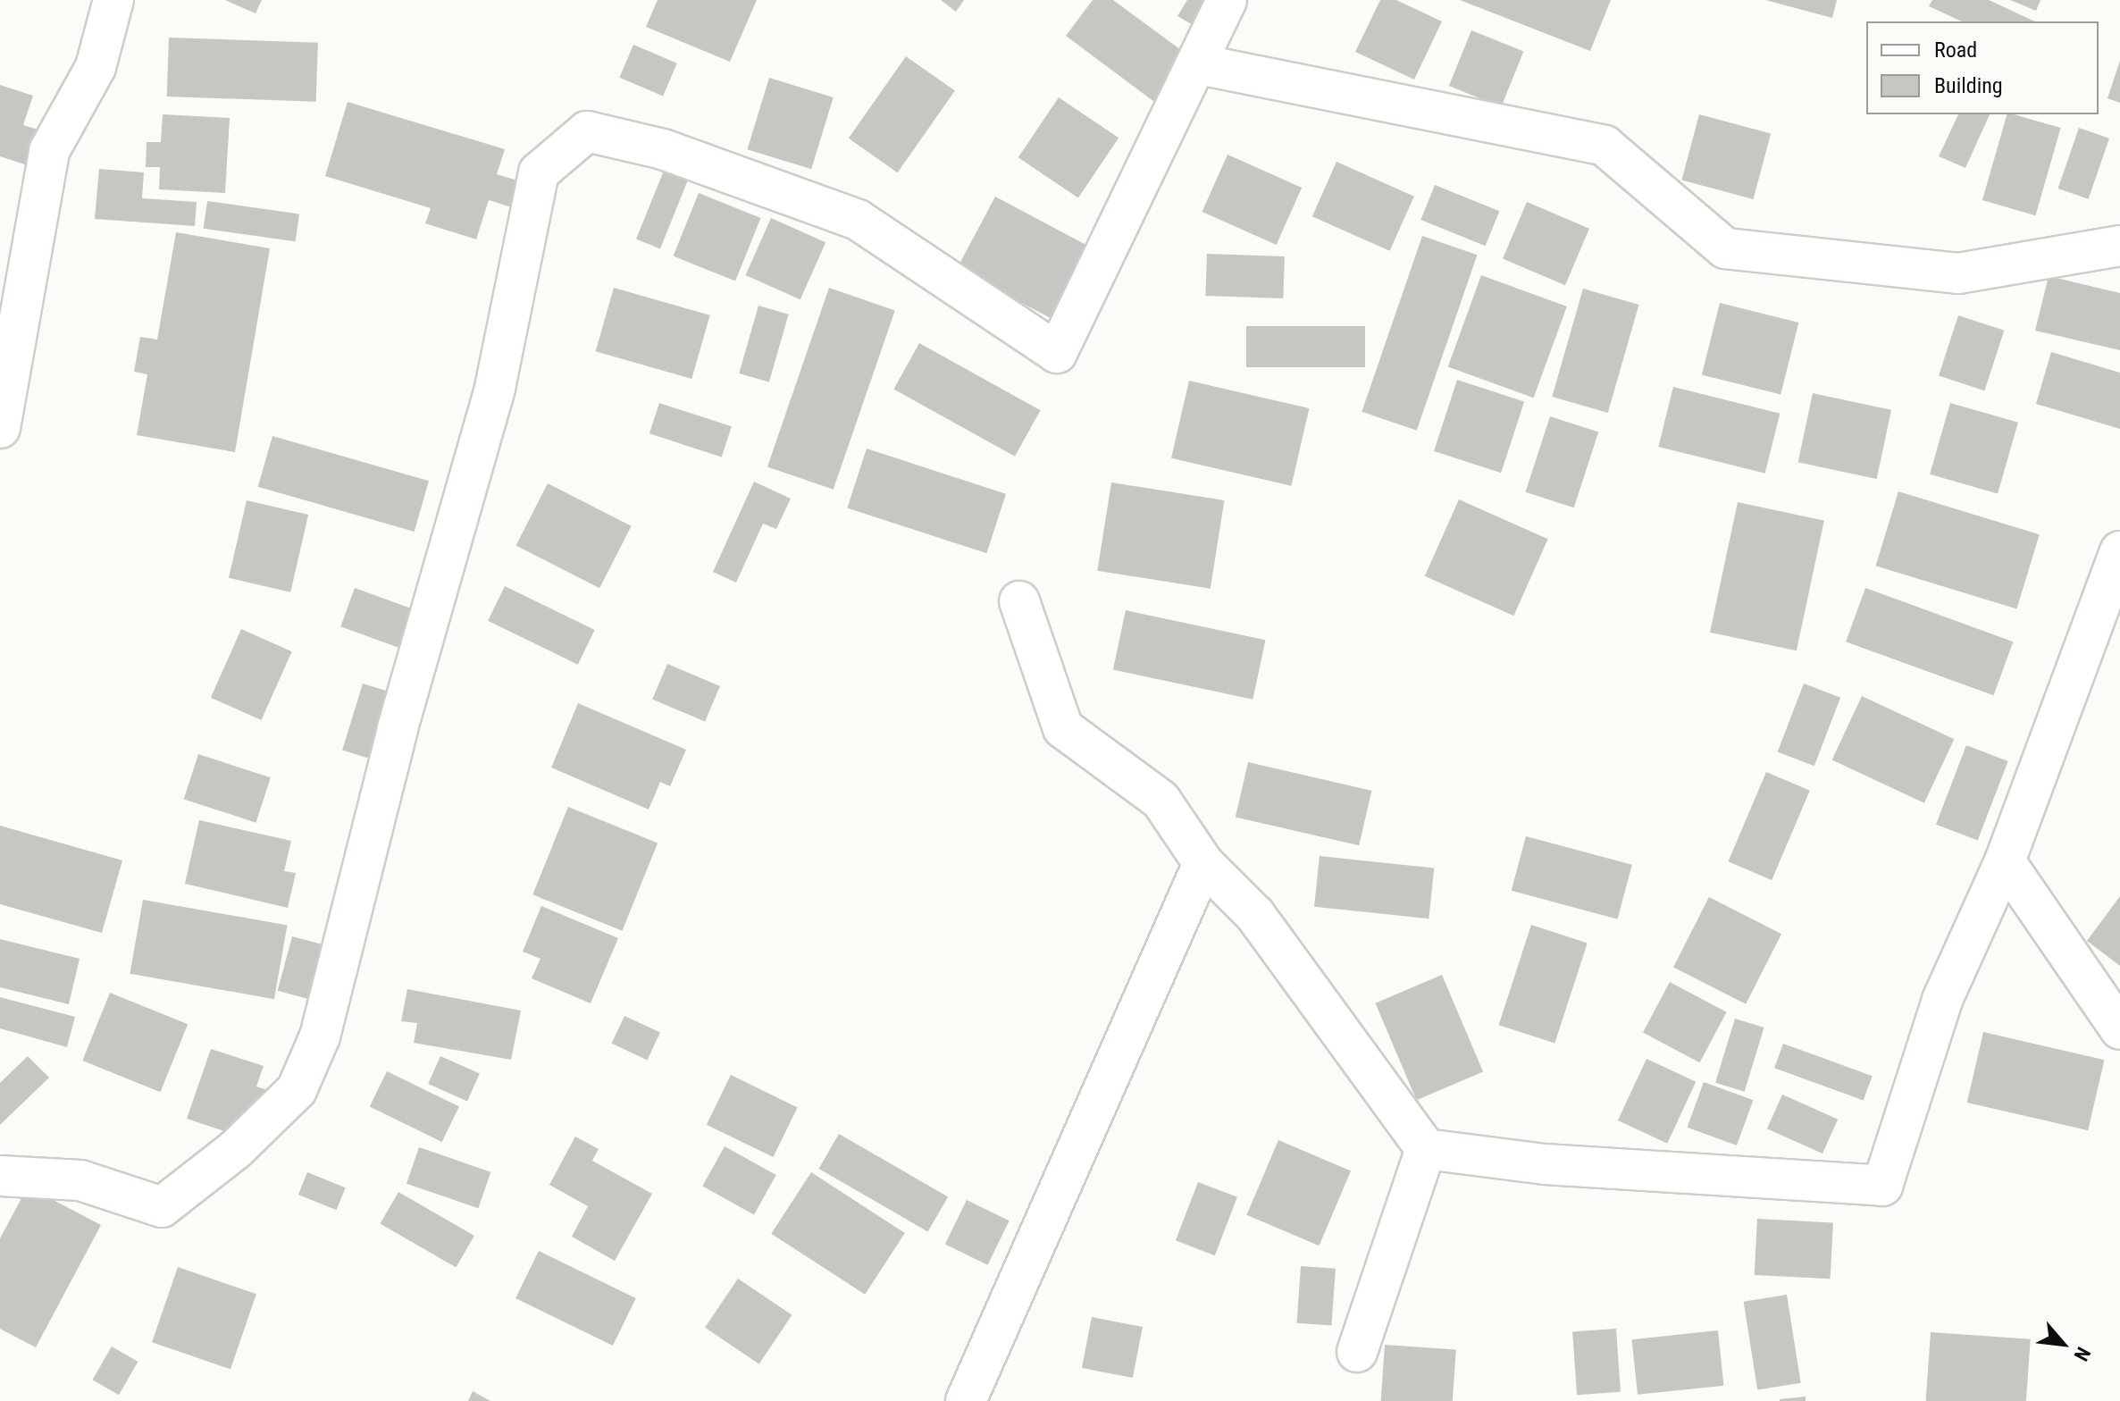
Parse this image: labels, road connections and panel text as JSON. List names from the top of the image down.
{
  "legend": ["Road", "Building"],
  "north": "bottom right"
}
